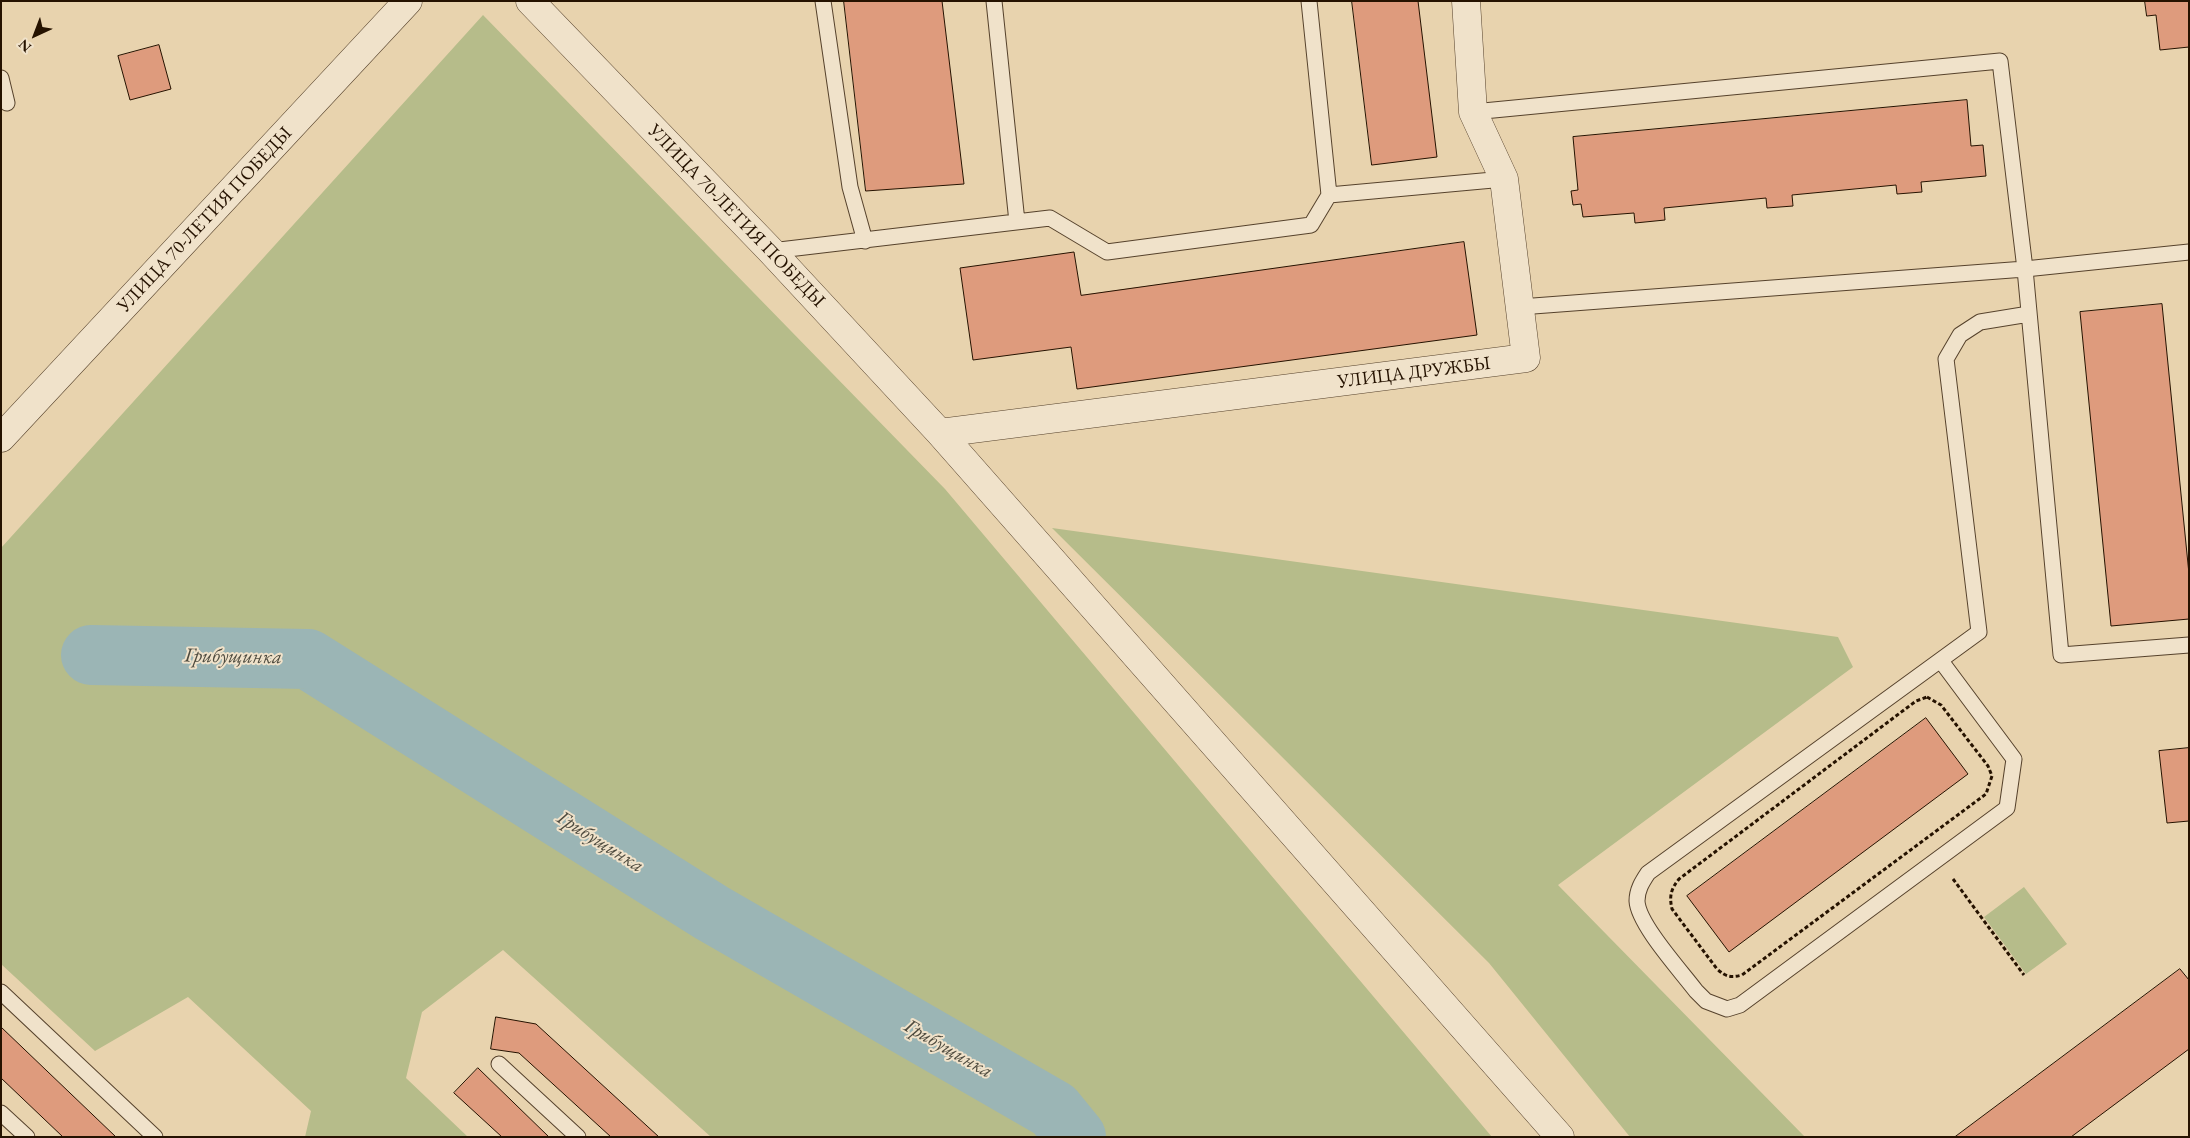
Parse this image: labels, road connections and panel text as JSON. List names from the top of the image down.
{
  "streets": {
    "street": ["УЛИЦА 70-ЛЕТИЯ ПОБЕДЫ", "УЛИЦА ДРУЖБЫ"]
  },
  "crossings": [
    ["УЛИЦА 70-ЛЕТИЯ ПОБЕДЫ", "УЛИЦА ДРУЖБЫ"]
  ],
  "water": ["Грибущинка"],
  "north": "bottom left"
}
